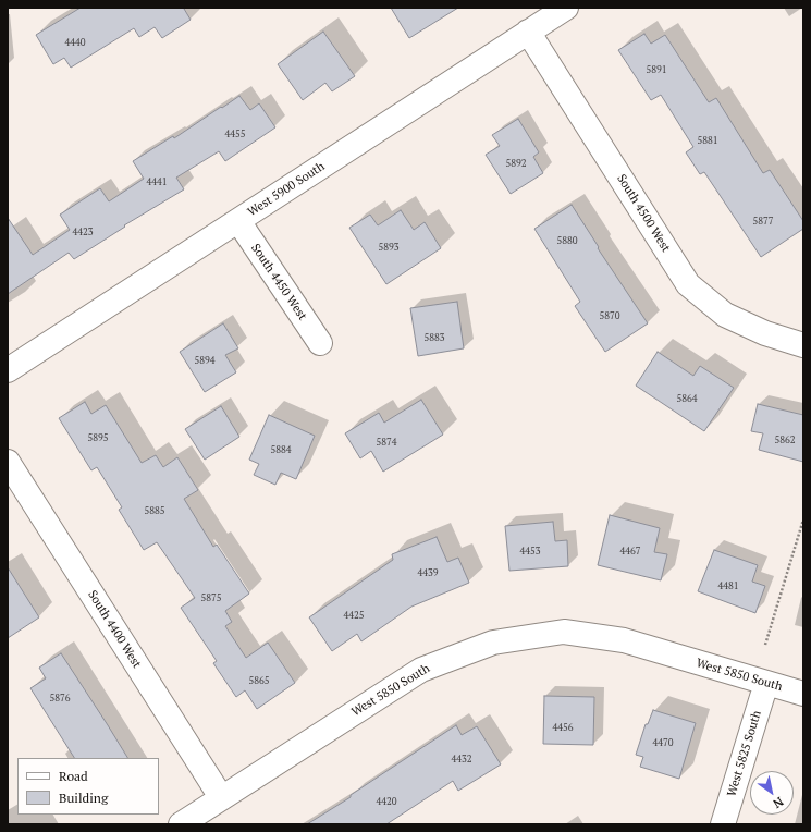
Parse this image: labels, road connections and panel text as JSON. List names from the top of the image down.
{
  "streets": {
    "street": [
      "West 5900 South",
      "South 4500 West",
      "South 4450 West",
      "South 4400 West",
      "West 5850 South",
      "West 5825 South"
    ]
  },
  "crossings": [
    ["West 5900 South", "South 4500 West"],
    ["West 5900 South", "South 4450 West"],
    ["South 4400 West", "West 5850 South"],
    ["West 5850 South", "West 5825 South"]
  ],
  "house_numbers": [
    "4440",
    "5891",
    "4455",
    "5881",
    "5892",
    "4441",
    "5877",
    "4423",
    "5880",
    "5893",
    "5870",
    "5883",
    "5894",
    "5864",
    "5895",
    "5862",
    "5874",
    "5884",
    "5885",
    "4453",
    "4467",
    "4439",
    "4481",
    "5875",
    "4425",
    "5865",
    "5876",
    "4456",
    "4470",
    "4432",
    "4420"
  ],
  "legend": ["Road", "Building"],
  "north": "bottom right"
}
